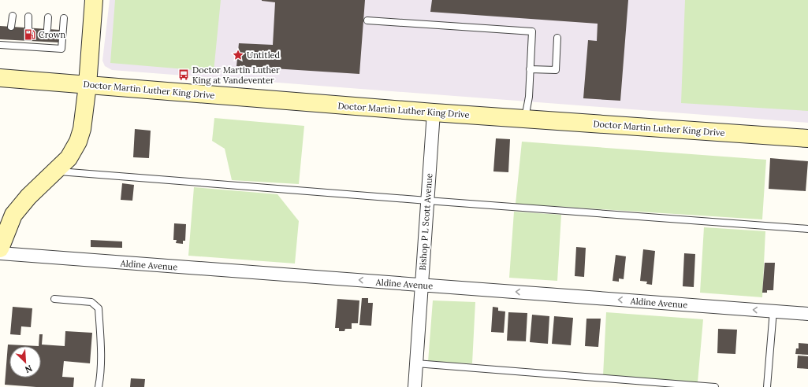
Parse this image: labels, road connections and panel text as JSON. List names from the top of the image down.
{
  "streets": {
    "main road": ["Doctor Martin Luther King Drive"],
    "street": ["Bishop P L Scott Avenue", "Aldine Avenue"]
  },
  "crossings": [
    ["Doctor Martin Luther King Drive", "Bishop P L Scott Avenue"],
    ["Bishop P L Scott Avenue", "Aldine Avenue"]
  ],
  "one_way": ["Aldine Avenue"],
  "places": {
    "fuel station": ["Crown"],
    "place": ["Untitled"],
    "bus stop": ["Doctor Martin Luther King at Vandeventer"]
  },
  "north": "bottom right"
}
